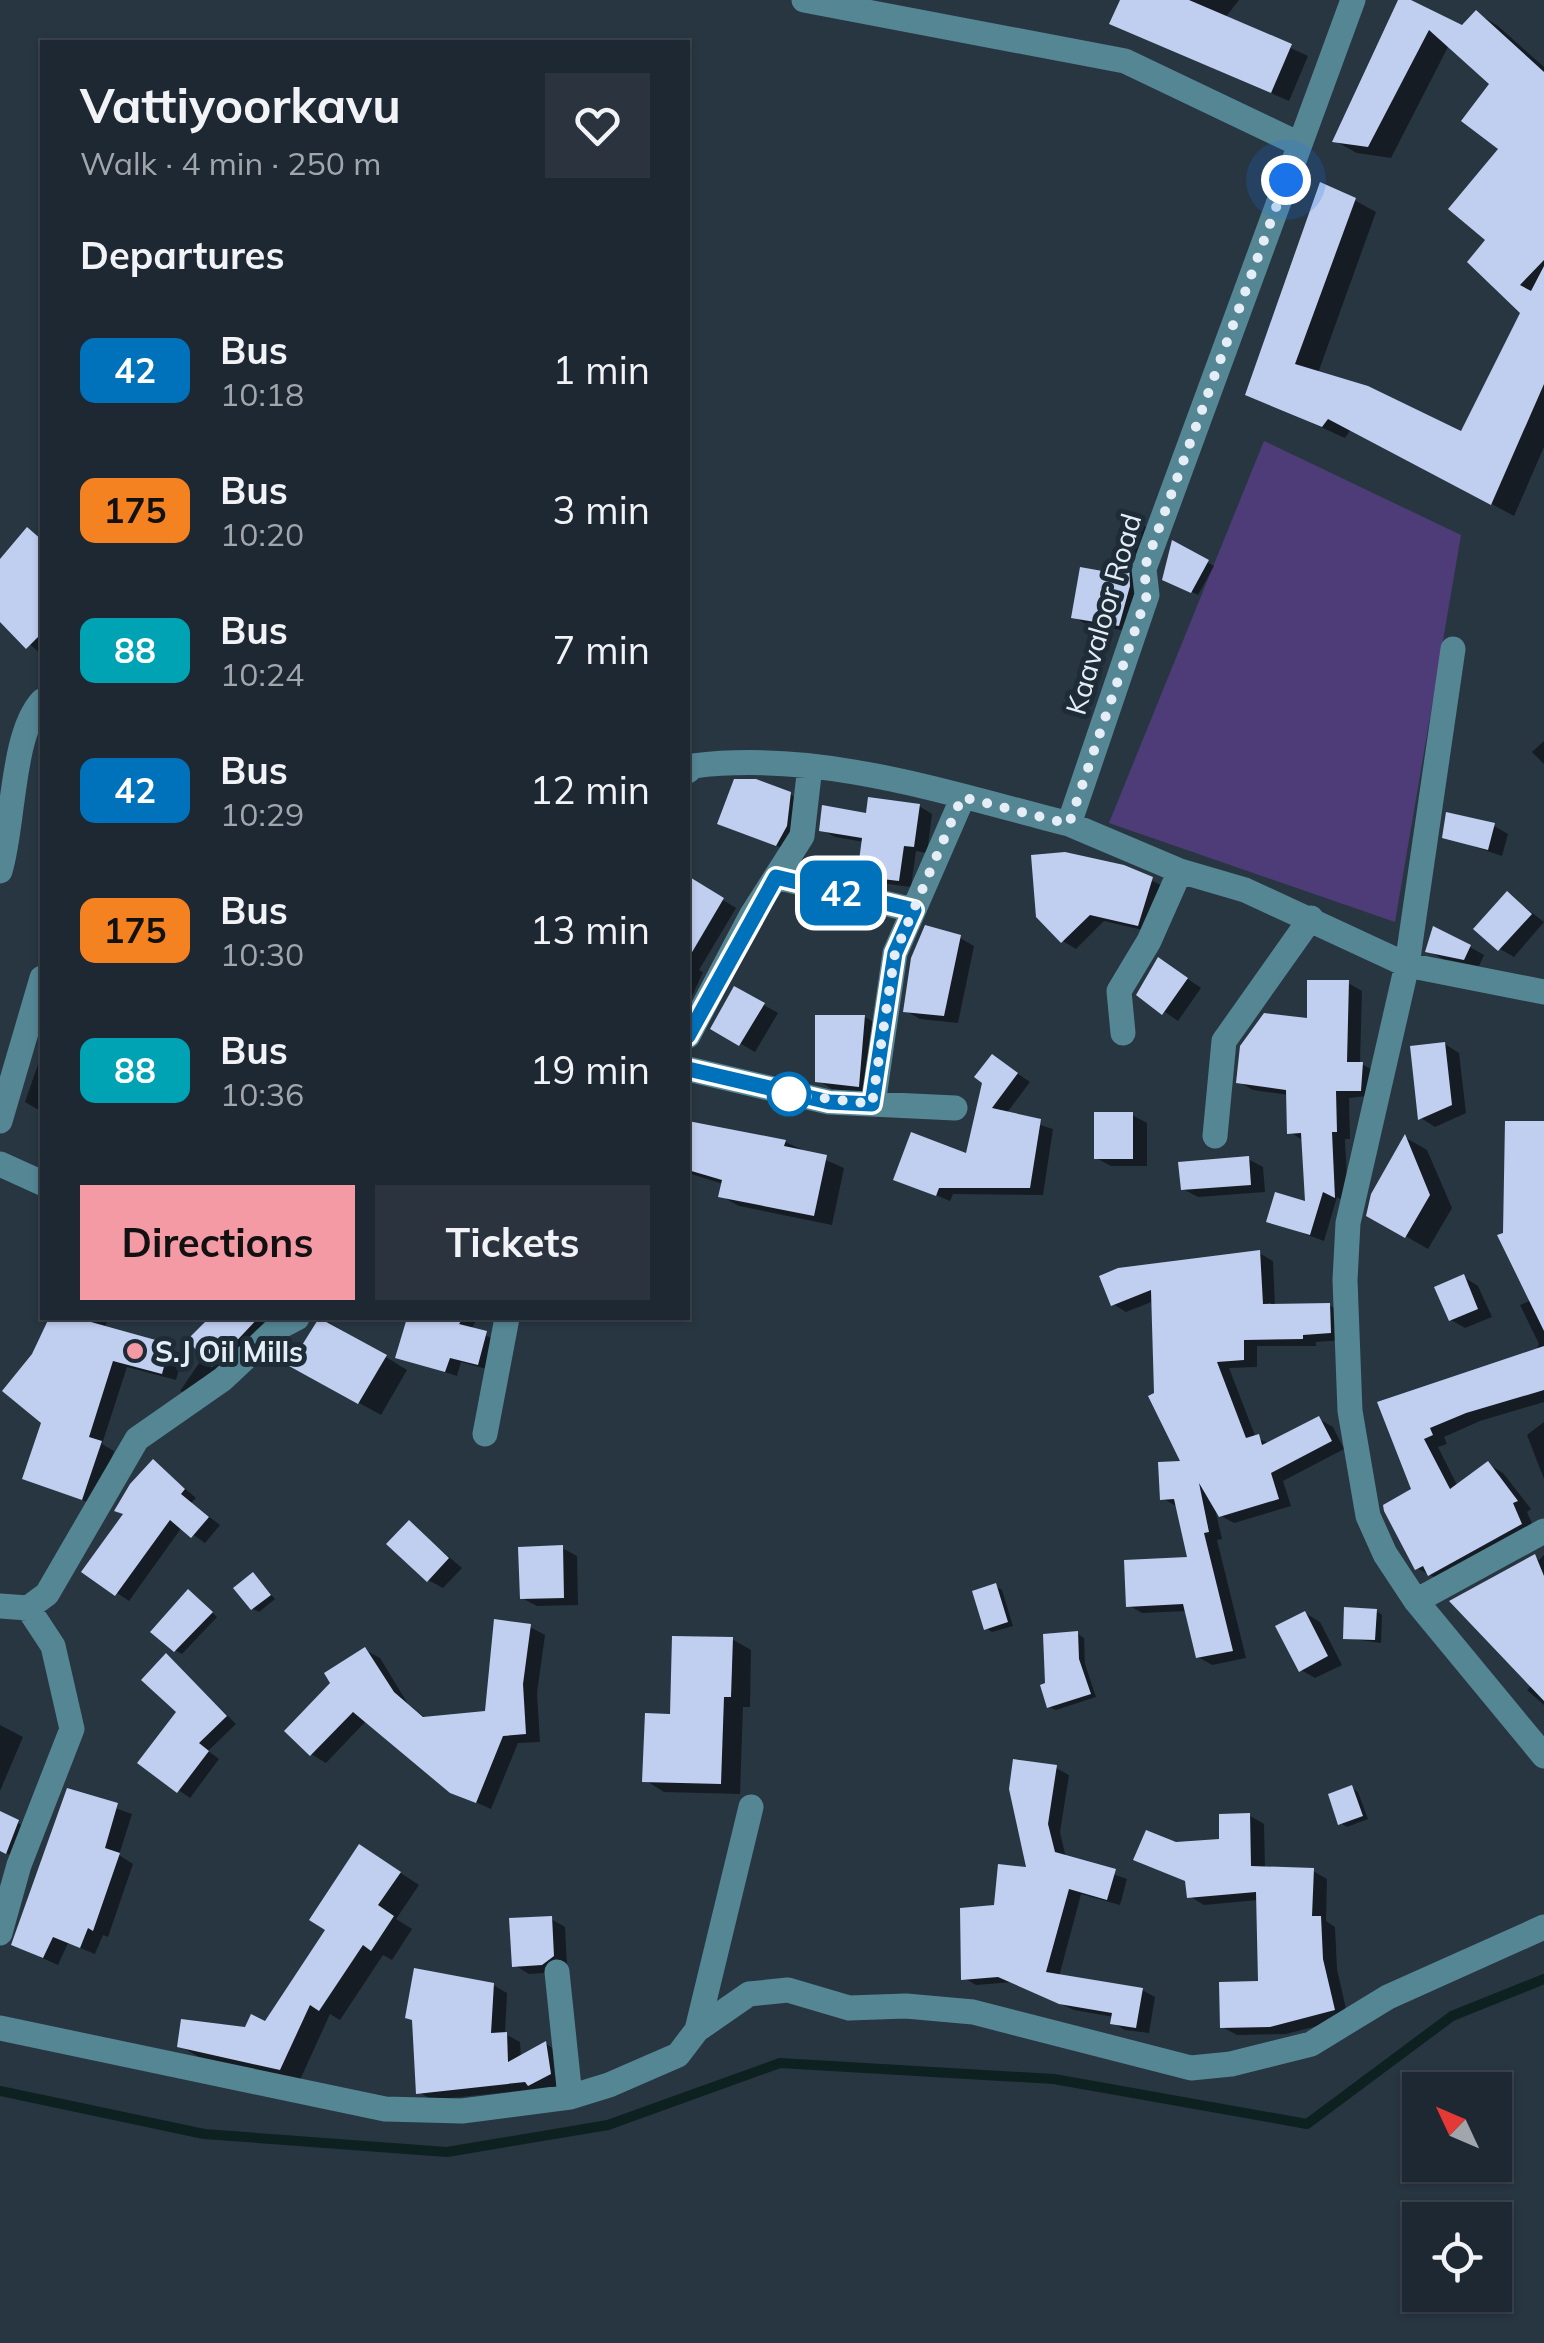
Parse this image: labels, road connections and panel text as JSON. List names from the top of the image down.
{
  "streets": {
    "street": ["Kaavaloor Road"]
  },
  "places": ["S.J Oil Mills"],
  "lines": ["bus line 42"],
  "north": "top left",
  "page": {
    "on_map": "42",
    "heading": [
      ["Vattiyoorkavu", "Walk · 4 min · 250 m"],
      "Departures"
    ],
    "list": [
      {
        "mark": "42",
        "name": "Bus",
        "note": "10:18",
        "value": "1 min"
      },
      {
        "mark": "175",
        "name": "Bus",
        "note": "10:20",
        "value": "3 min"
      },
      {
        "mark": "88",
        "name": "Bus",
        "note": "10:24",
        "value": "7 min"
      },
      {
        "mark": "42",
        "name": "Bus",
        "note": "10:29",
        "value": "12 min"
      },
      {
        "mark": "175",
        "name": "Bus",
        "note": "10:30",
        "value": "13 min"
      },
      {
        "mark": "88",
        "name": "Bus",
        "note": "10:36",
        "value": "19 min"
      }
    ],
    "buttons": ["Directions", "Tickets"]
  }
}
